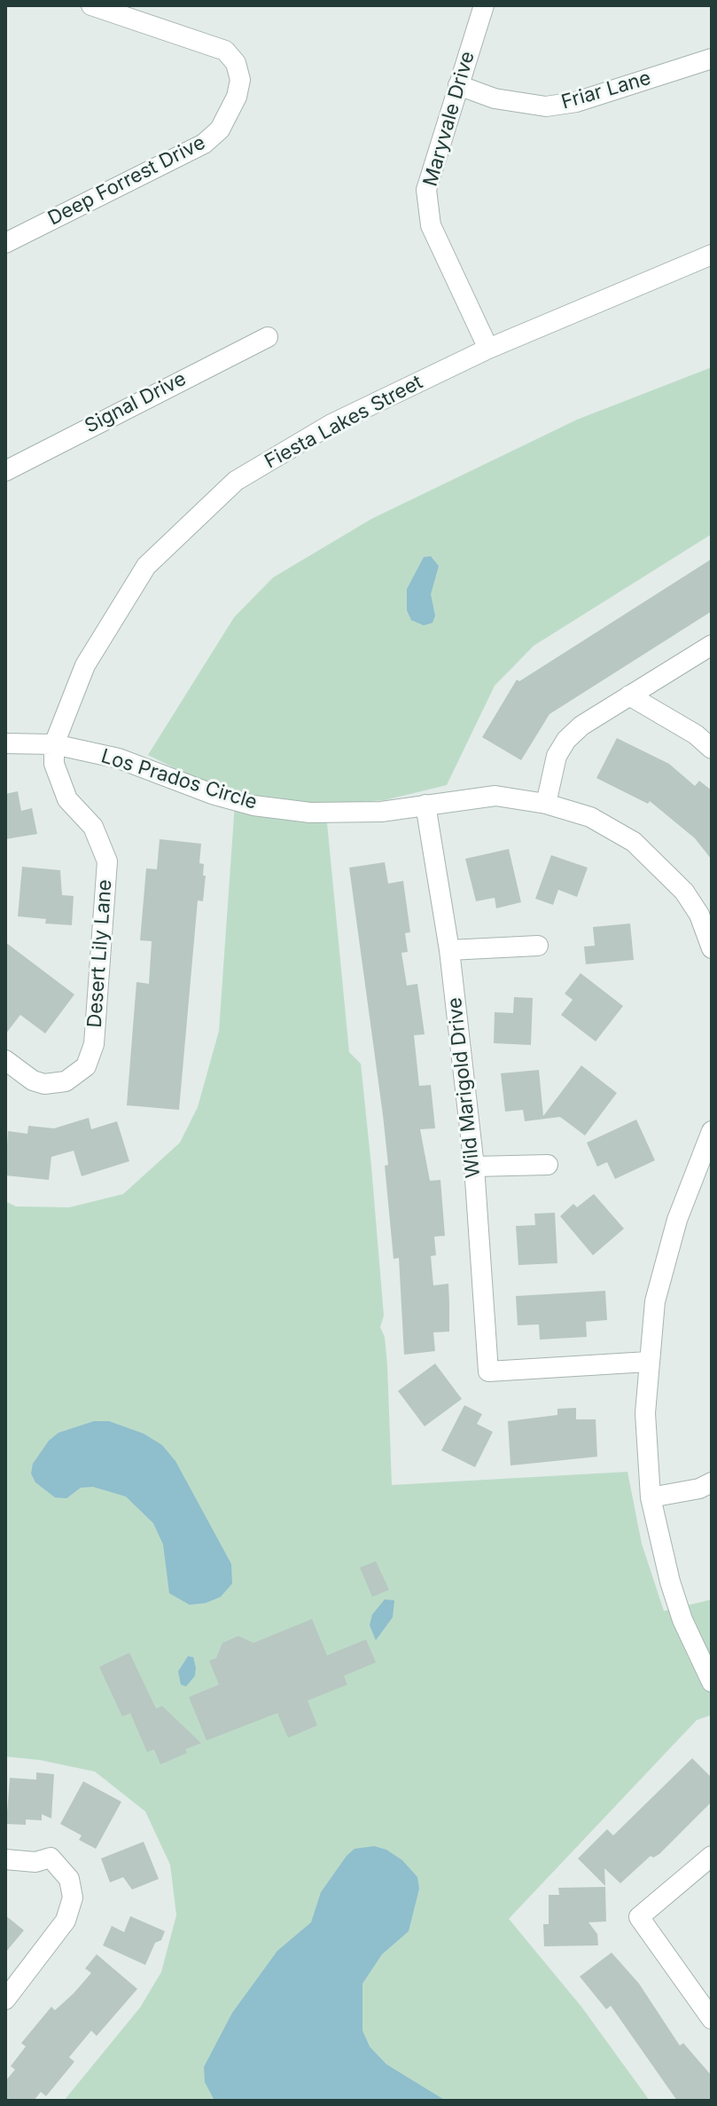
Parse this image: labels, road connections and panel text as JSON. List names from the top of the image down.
{
  "streets": {
    "street": [
      "Friar Lane",
      "Maryvale Drive",
      "Deep Forrest Drive",
      "Signal Drive",
      "Fiesta Lakes Street",
      "Los Prados Circle",
      "Desert Lily Lane",
      "Wild Marigold Drive"
    ]
  },
  "crossings": [
    ["Friar Lane", "Maryvale Drive"],
    ["Maryvale Drive", "Fiesta Lakes Street"],
    ["Fiesta Lakes Street", "Los Prados Circle"],
    ["Fiesta Lakes Street", "Desert Lily Lane"],
    ["Los Prados Circle", "Desert Lily Lane"],
    ["Los Prados Circle", "Wild Marigold Drive"]
  ]
}
